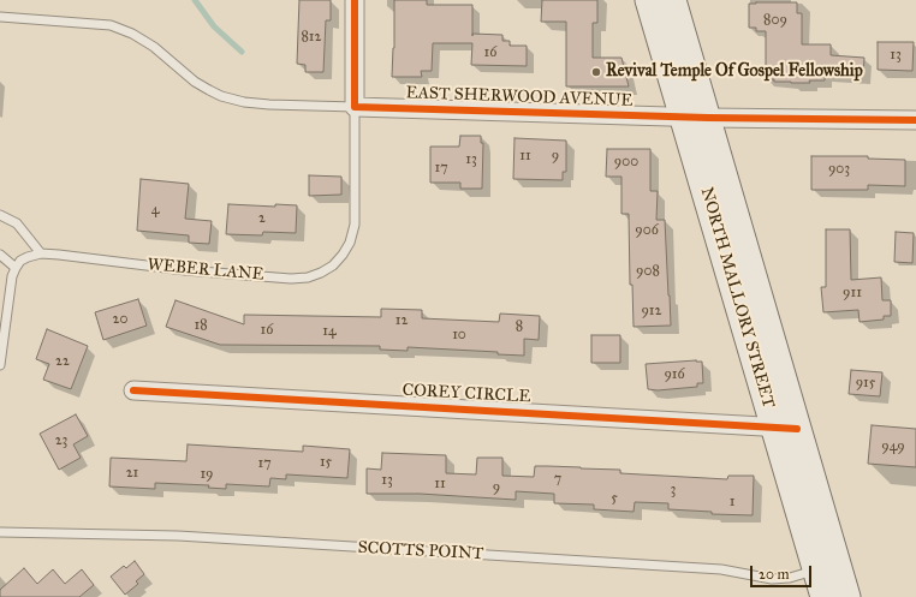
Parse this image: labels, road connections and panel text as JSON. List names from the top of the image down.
{
  "streets": {
    "main road": ["NORTH MALLORY STREET"],
    "street": ["EAST SHERWOOD AVENUE", "COREY CIRCLE"],
    "lane": ["WEBER LANE", "SCOTTS POINT"]
  },
  "crossings": [
    ["EAST SHERWOOD AVENUE", "WEBER LANE"],
    ["EAST SHERWOOD AVENUE", "NORTH MALLORY STREET"],
    ["NORTH MALLORY STREET", "COREY CIRCLE"],
    ["NORTH MALLORY STREET", "SCOTTS POINT"]
  ],
  "places": ["Revival Temple Of Gospel Fellowship"],
  "house_numbers": [
    "809",
    "812",
    "16",
    "13",
    "11",
    "9",
    "13",
    "900",
    "17",
    "903",
    "4",
    "2",
    "906",
    "908",
    "911",
    "912",
    "20",
    "12",
    "18",
    "8",
    "16",
    "14",
    "10",
    "22",
    "916",
    "915",
    "23",
    "949",
    "15",
    "17",
    "21",
    "19",
    "7",
    "13",
    "11",
    "9",
    "3",
    "5",
    "1"
  ],
  "scale_bar": "20 m"
}
